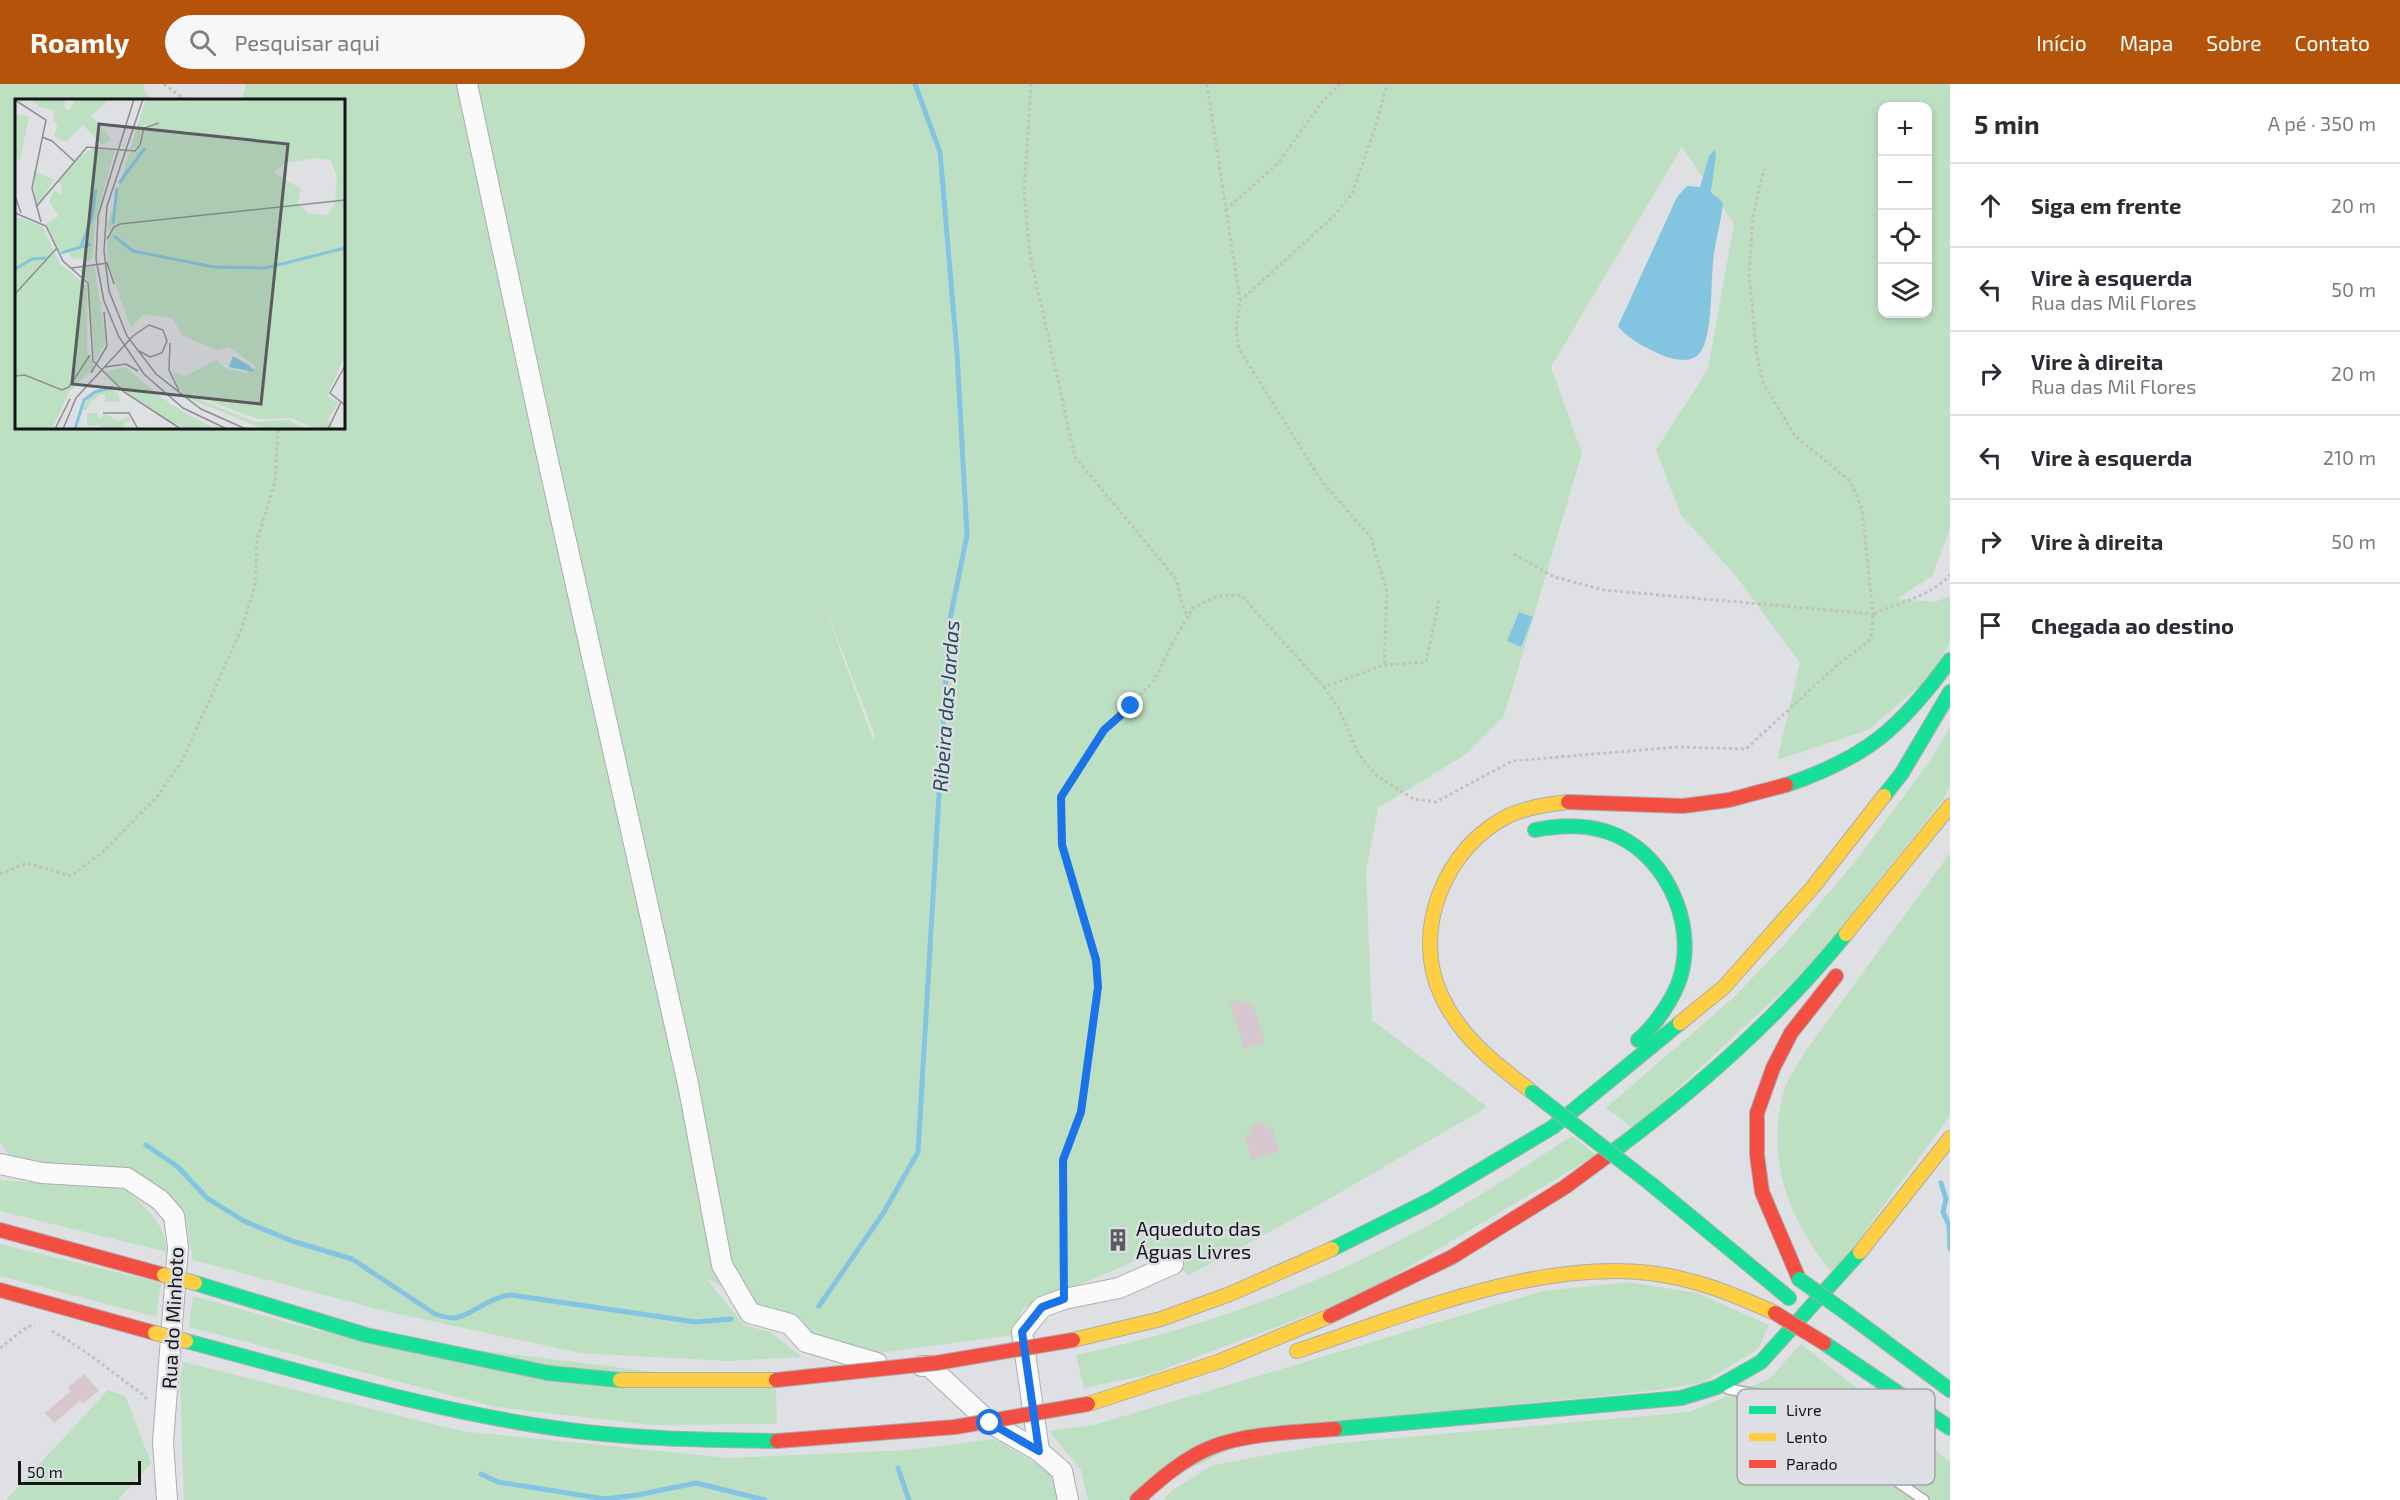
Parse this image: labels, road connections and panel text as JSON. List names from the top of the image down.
{
  "streets": {
    "street": ["Rua do Minhoto"]
  },
  "water": ["Ribeira das Jardas"],
  "places": {
    "building": ["Aqueduto das Águas Livres"]
  },
  "legend": ["Livre", "Lento", "Parado"],
  "scale_bar": "50 m",
  "page": {
    "header": "Roamly",
    "search": "Pesquisar aqui",
    "nav": [
      "Início",
      "Mapa",
      "Sobre",
      "Contato"
    ],
    "heading": ["5 min", "A pé · 350 m"],
    "map_buttons": ["+", "−"],
    "list": [
      ["Siga em frente", "20 m"],
      ["Vire à esquerda", "Rua das Mil Flores", "50 m"],
      ["Vire à direita", "Rua das Mil Flores", "20 m"],
      ["Vire à esquerda", "210 m"],
      ["Vire à direita", "50 m"],
      "Chegada ao destino"
    ],
    "scale": "50 m"
  }
}
